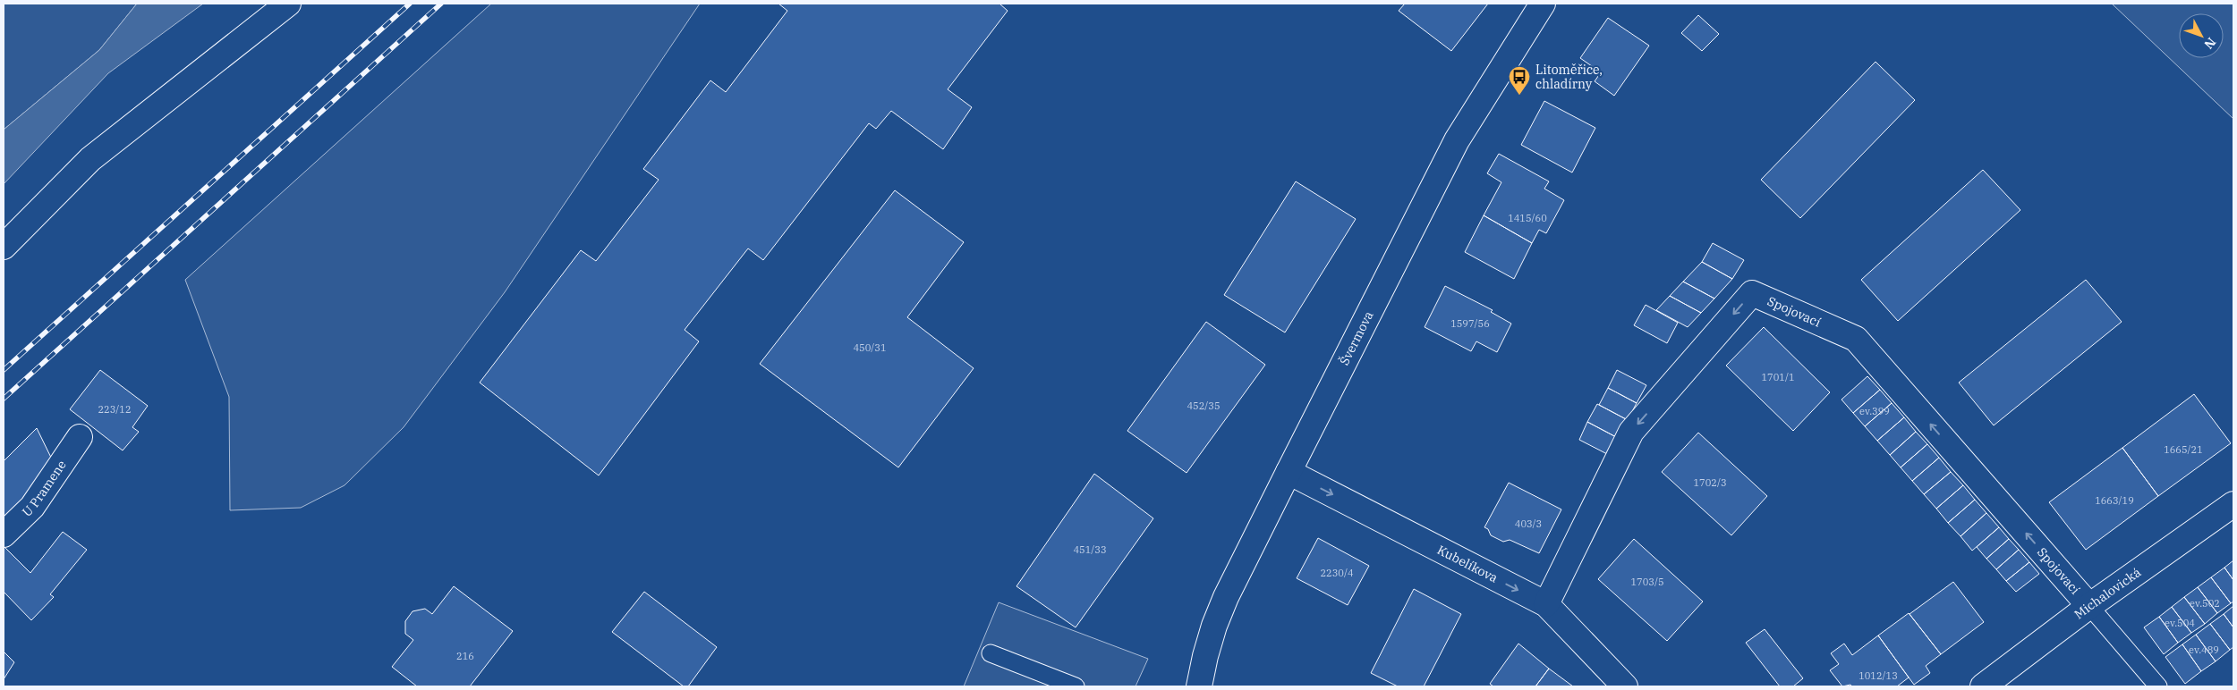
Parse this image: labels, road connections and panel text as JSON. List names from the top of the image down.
{
  "streets": {
    "street": [
      "Spojovací",
      "Švermova",
      "U Pramene",
      "Kubelíkova",
      "Michalovická"
    ]
  },
  "crossings": [
    ["Spojovací", "Kubelíkova"],
    ["Spojovací", "Michalovická"],
    ["Švermova", "Kubelíkova"]
  ],
  "one_way": ["Kubelíkova"],
  "places": {
    "bus stop": ["Litoměřice, chladírny"]
  },
  "house_numbers": [
    "1415/60",
    "1597/56",
    "450/31",
    "1701/1",
    "452/35",
    "223/12",
    "ev.399",
    "1665/21",
    "1702/3",
    "1663/19",
    "403/3",
    "451/33",
    "2230/4",
    "1703/5",
    "ev.502",
    "ev.504",
    "ev.489",
    "216",
    "1012/13"
  ],
  "north": "bottom right"
}
